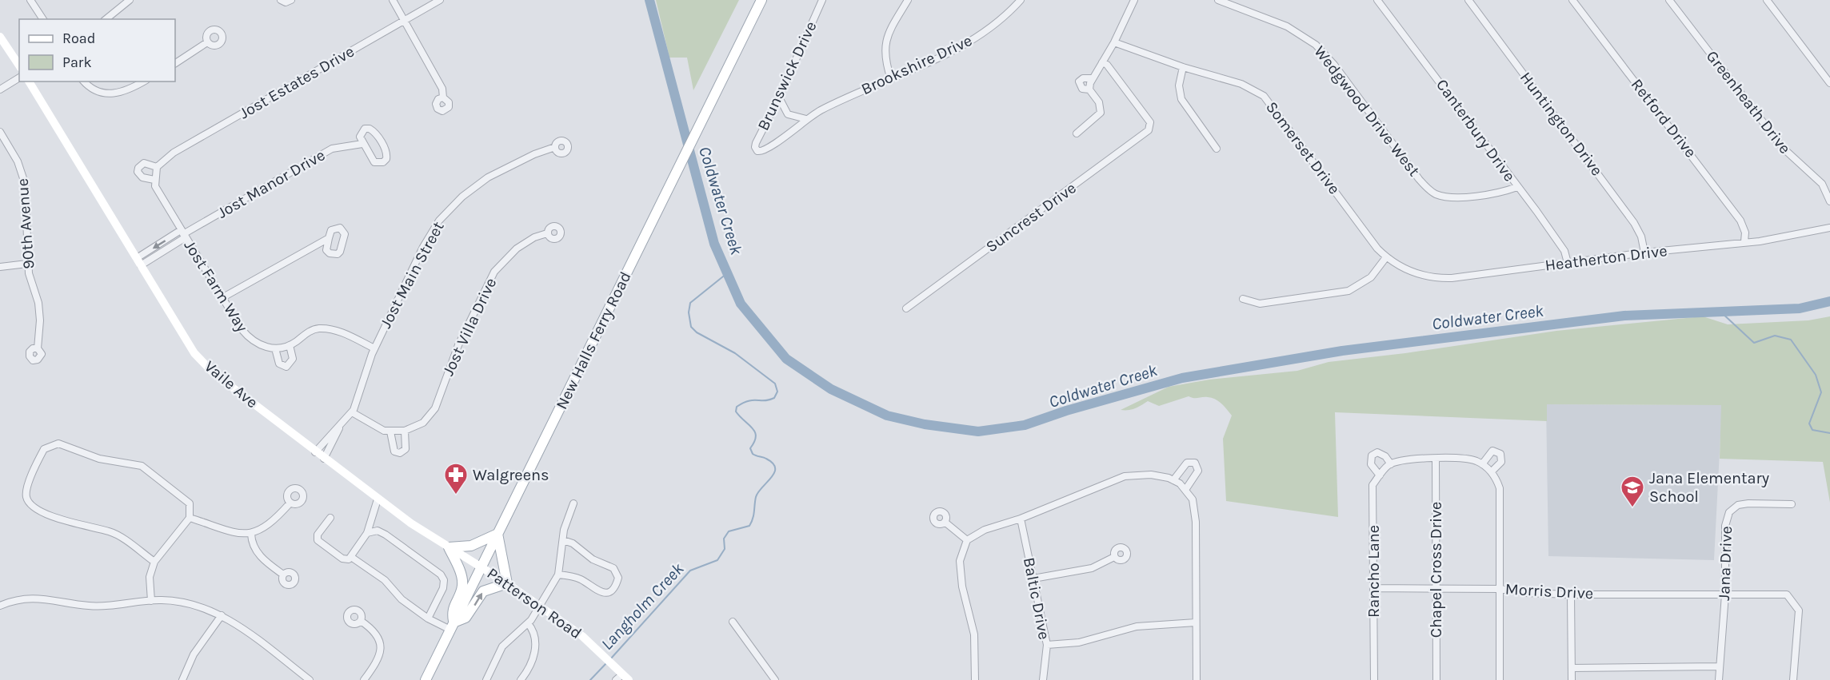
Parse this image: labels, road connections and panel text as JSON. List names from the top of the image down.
{
  "streets": {
    "main road": ["New Halls Ferry Road", "Vaile Ave", "Patterson Road"],
    "street": [
      "Brookshire Drive",
      "Brunswick Drive",
      "Jost Estates Drive",
      "Greenheath Drive",
      "Wedgwood Drive West",
      "Retford Drive",
      "Huntington Drive",
      "Canterbury Drive",
      "Somerset Drive",
      "Jost Manor Drive",
      "Suncrest Drive",
      "90th Avenue",
      "Heatherton Drive",
      "Jost Main Street",
      "Jost Farm Way",
      "Jost Villa Drive",
      "Jana Drive",
      "Chapel Cross Drive",
      "Rancho Lane",
      "Morris Drive",
      "Baltic Drive"
    ]
  },
  "crossings": [
    ["Brookshire Drive", "Brunswick Drive"],
    ["Wedgwood Drive West", "Canterbury Drive"],
    ["Retford Drive", "Heatherton Drive"],
    ["Huntington Drive", "Heatherton Drive"],
    ["Canterbury Drive", "Heatherton Drive"],
    ["Somerset Drive", "Heatherton Drive"],
    ["Jost Manor Drive", "Jost Farm Way"],
    ["Jost Manor Drive", "Vaile Ave"],
    ["Jost Main Street", "Jost Farm Way"],
    ["Jost Main Street", "Jost Villa Drive"],
    ["Jost Main Street", "Vaile Ave"],
    ["New Halls Ferry Road", "Vaile Ave"],
    ["New Halls Ferry Road", "Patterson Road"],
    ["Vaile Ave", "Patterson Road"],
    ["Jana Drive", "Morris Drive"],
    ["Chapel Cross Drive", "Morris Drive"],
    ["Rancho Lane", "Morris Drive"]
  ],
  "water": ["Coldwater Creek", "Langholm Creek"],
  "places": {
    "pharmacy": ["Walgreens"],
    "school or university": ["Jana Elementary School"]
  },
  "legend": ["Road", "Park"]
}
